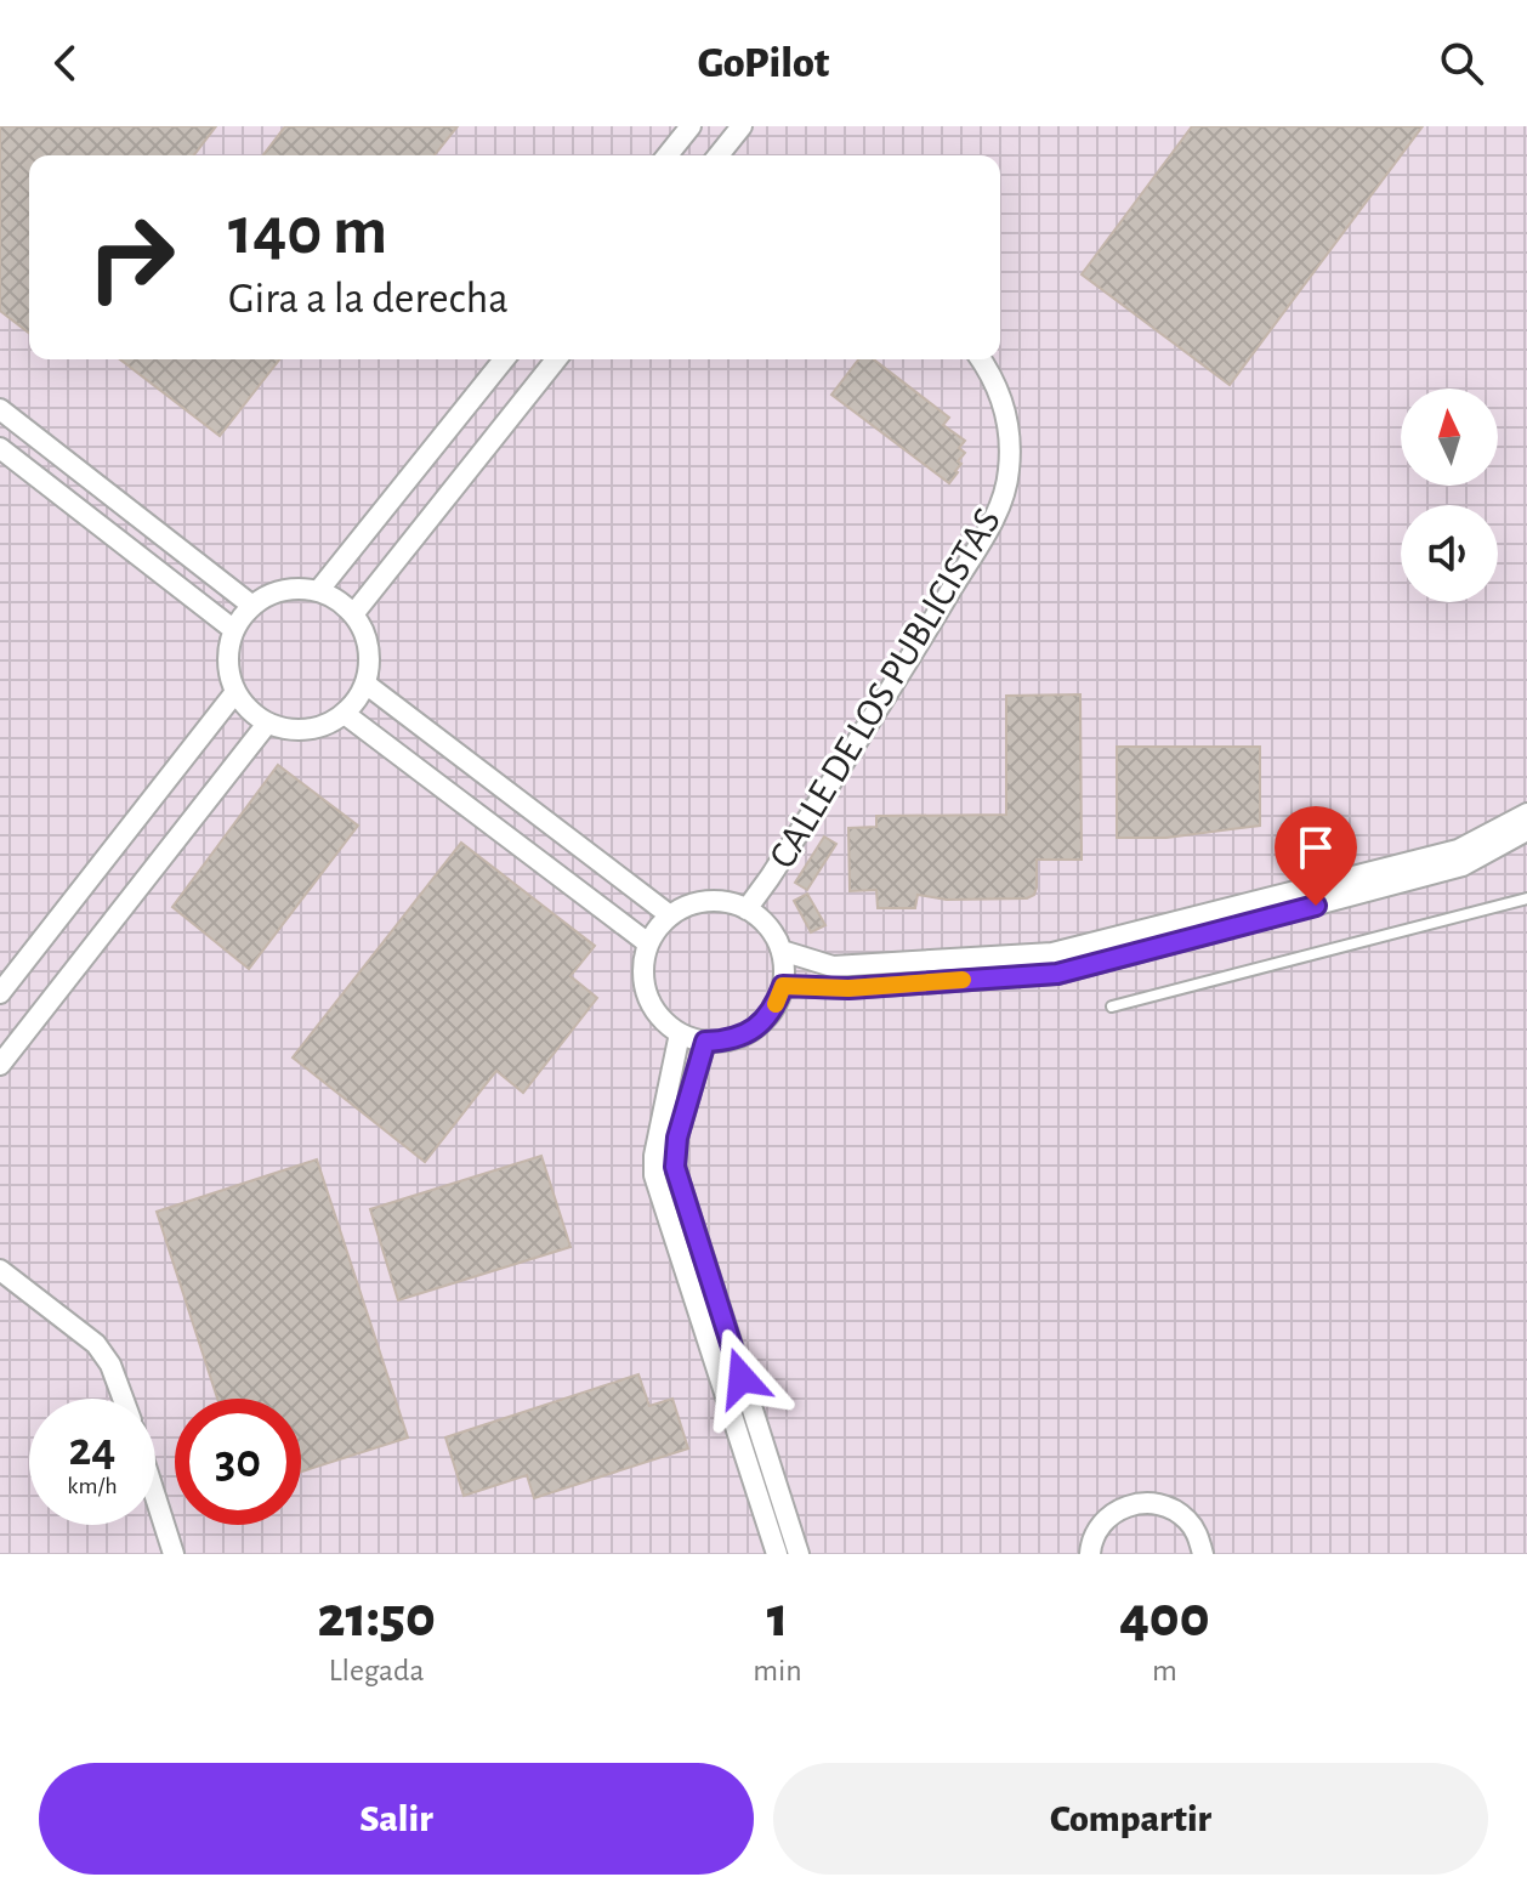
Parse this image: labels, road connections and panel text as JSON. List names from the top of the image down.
{
  "streets": {
    "street": ["CALLE DE LOS PUBLICISTAS"]
  },
  "north": "top",
  "page": {
    "header": "GoPilot",
    "turn": ["140 m", "Gira a la derecha"],
    "speed": "24 km/h",
    "limit": "30",
    "eta": [
      "21:50",
      "Llegada",
      "1",
      "min",
      "400",
      "m"
    ],
    "buttons": ["Salir", "Compartir"]
  }
}
